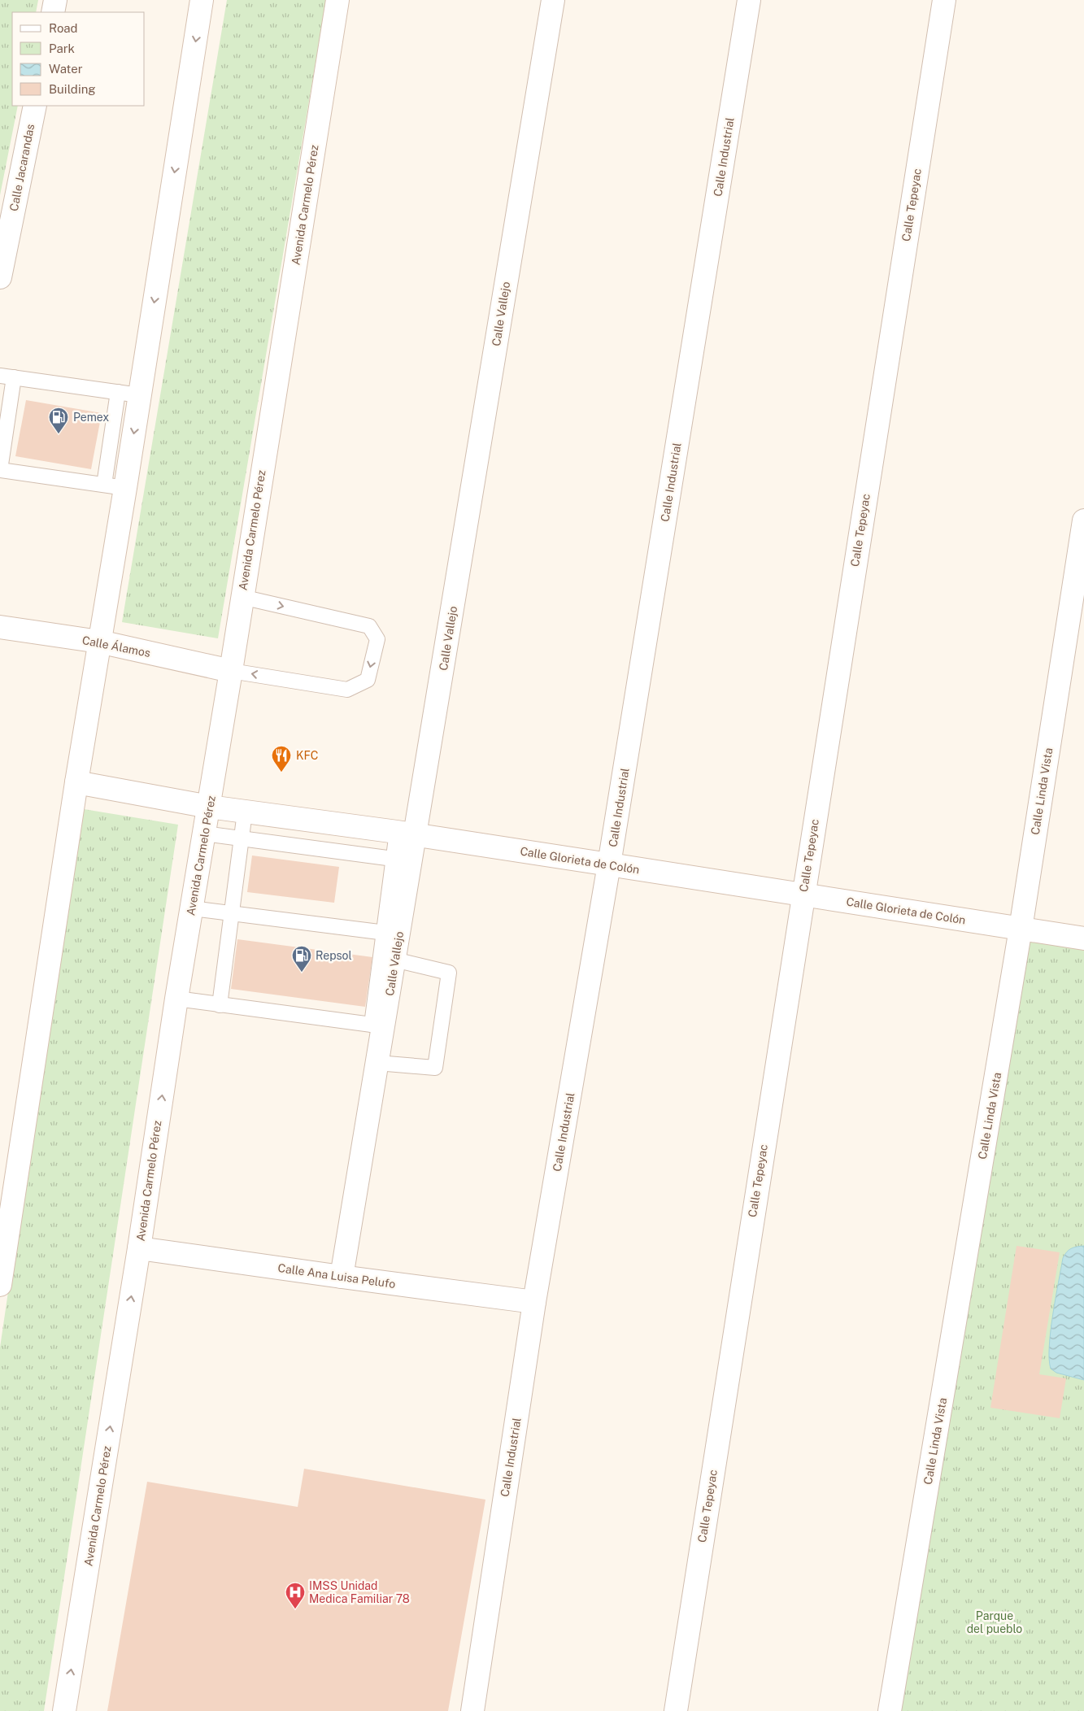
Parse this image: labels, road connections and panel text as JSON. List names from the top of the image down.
{
  "streets": {
    "street": [
      "Calle Industrial",
      "Calle Jacarandas",
      "Avenida Carmelo Pérez",
      "Calle Tepeyac",
      "Calle Vallejo",
      "Calle Álamos",
      "Calle Linda Vista",
      "Calle Glorieta de Colón",
      "Calle Ana Luisa Pelufo"
    ]
  },
  "crossings": [
    ["Calle Industrial", "Calle Glorieta de Colón"],
    ["Calle Industrial", "Calle Ana Luisa Pelufo"],
    ["Avenida Carmelo Pérez", "Calle Álamos"],
    ["Avenida Carmelo Pérez", "Calle Glorieta de Colón"],
    ["Avenida Carmelo Pérez", "Calle Ana Luisa Pelufo"],
    ["Calle Tepeyac", "Calle Glorieta de Colón"],
    ["Calle Vallejo", "Calle Glorieta de Colón"],
    ["Calle Vallejo", "Calle Ana Luisa Pelufo"],
    ["Calle Linda Vista", "Calle Glorieta de Colón"]
  ],
  "parks": ["Parque del pueblo"],
  "places": {
    "fuel station": ["Pemex", "Repsol"],
    "restaurant": ["KFC"],
    "hospital": ["IMSS Unidad Medica Familiar 78"]
  },
  "legend": [
    "Road",
    "Park",
    "Water",
    "Building"
  ]
}
